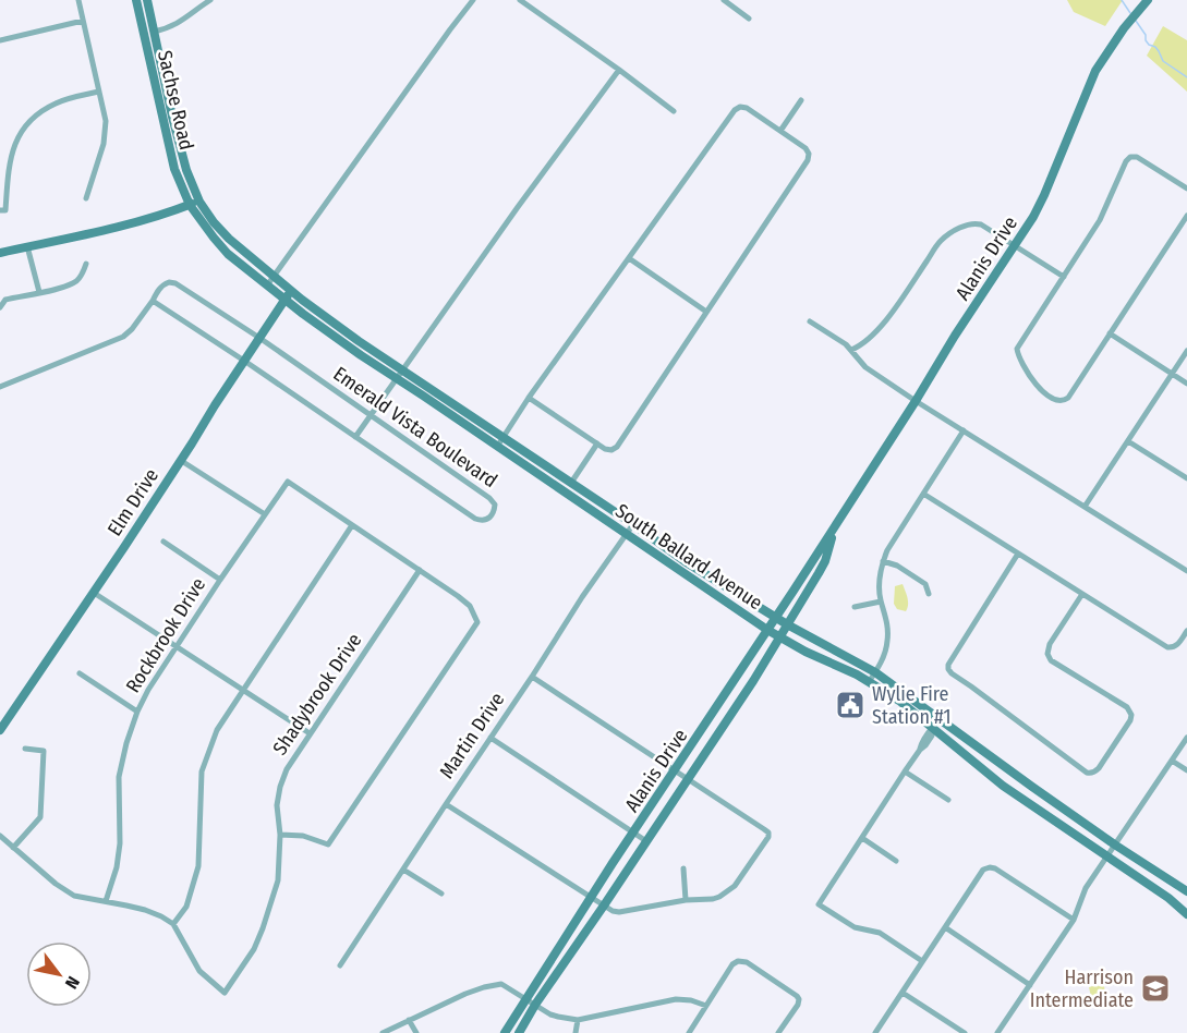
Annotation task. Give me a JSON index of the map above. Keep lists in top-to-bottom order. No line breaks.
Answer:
{"streets":{"main road":["Sachse Road","Alanis Drive","Elm Drive","South Ballard Avenue"],"street":["Emerald Vista Boulevard","Rockbrook Drive","Shadybrook Drive","Martin Drive"]},"crossings":[["Sachse Road","South Ballard Avenue"],["Alanis Drive","South Ballard Avenue"],["Emerald Vista Boulevard","Elm Drive"],["Elm Drive","South Ballard Avenue"],["South Ballard Avenue","Martin Drive"]],"places":{"public building":["Wylie Fire Station #1"],"school or university":["Harrison Intermediate"]},"north":"bottom right"}
